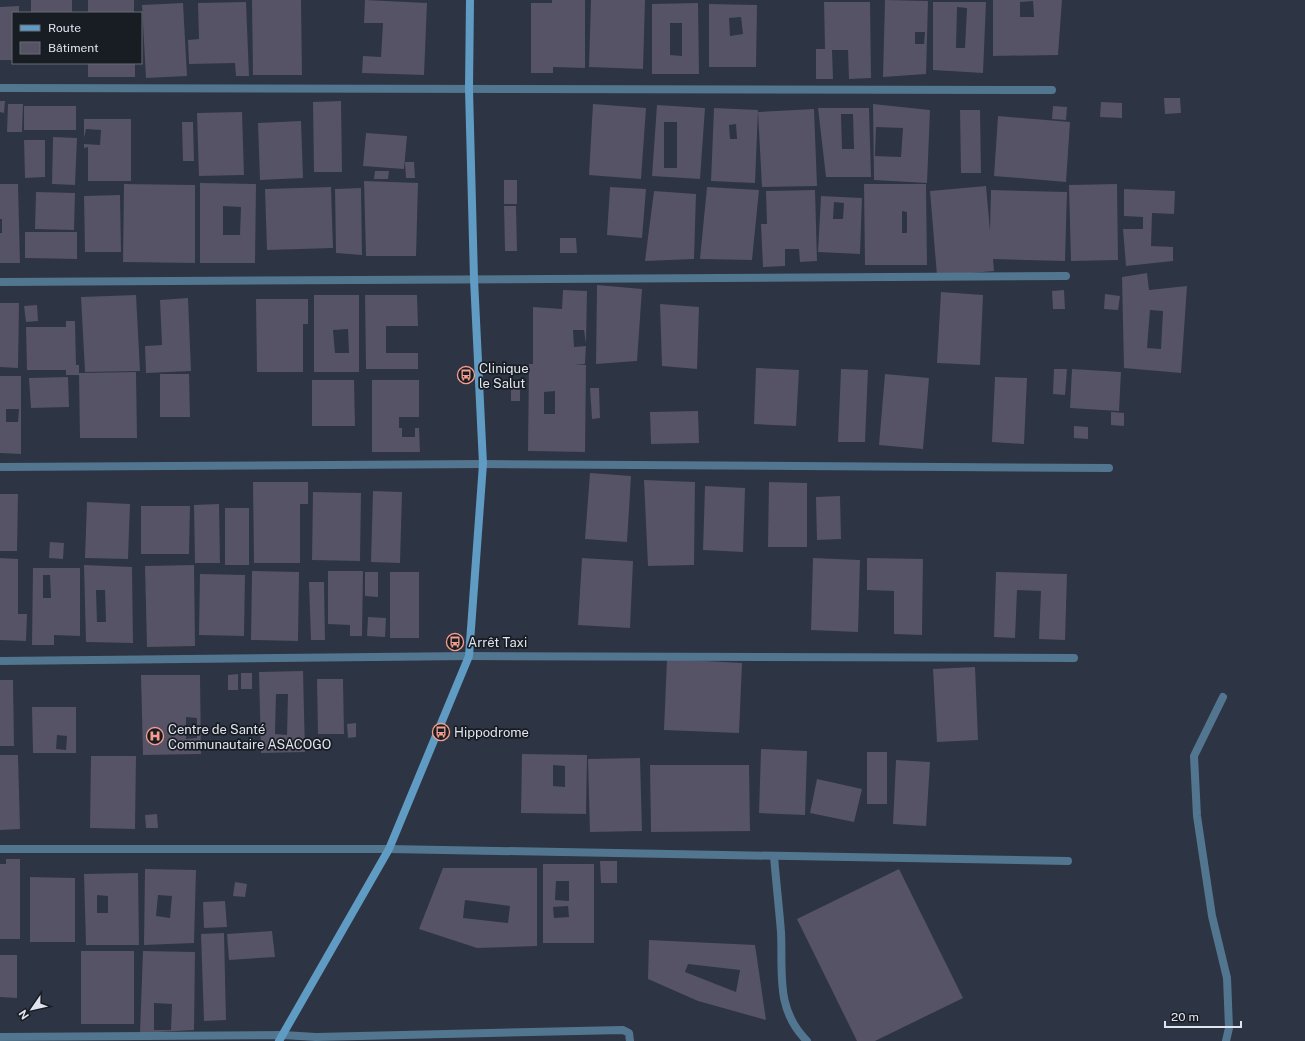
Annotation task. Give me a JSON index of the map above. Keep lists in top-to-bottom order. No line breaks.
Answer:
{"places":{"bus stop":["Clinique le Salut","Arrêt Taxi","Hippodrome"],"hospital":["Centre de Santé Communautaire ASACOGO"]},"legend":["Route","Bâtiment"],"scale_bar":"20 m","north":"bottom left"}
